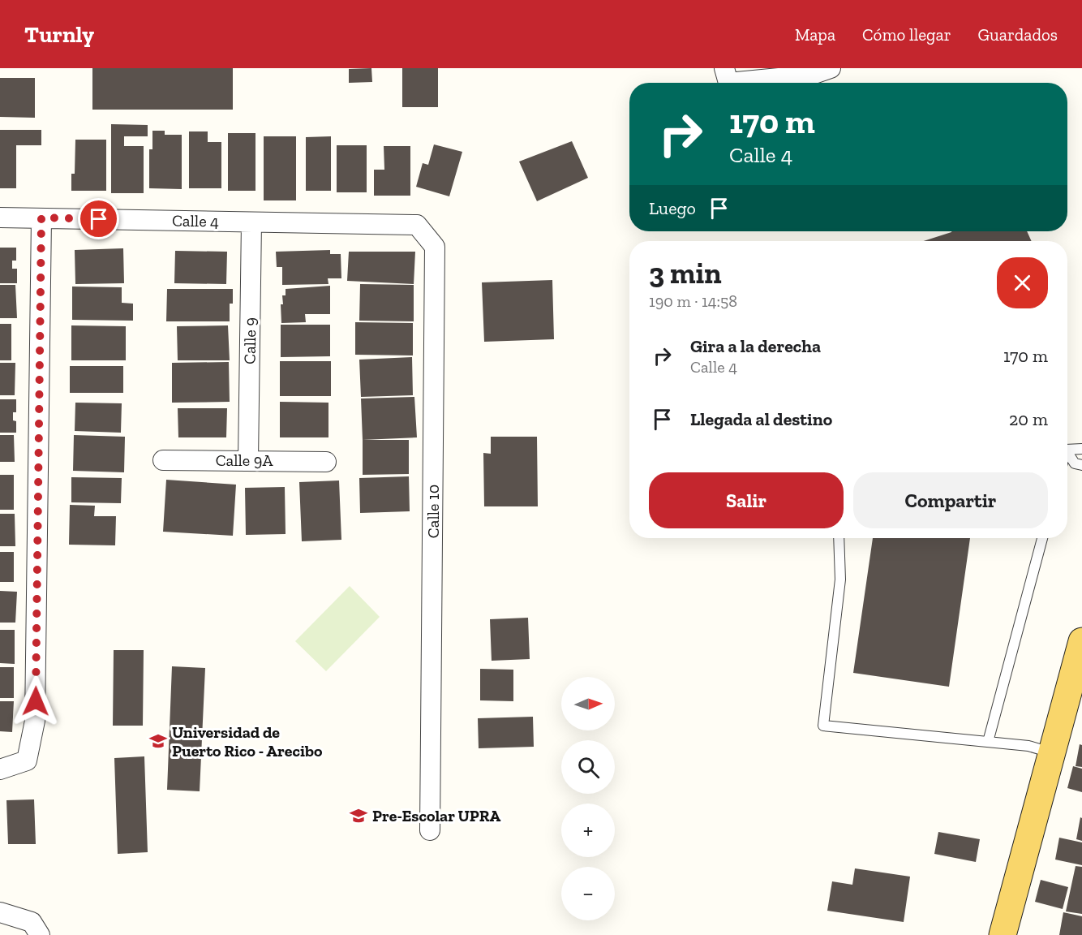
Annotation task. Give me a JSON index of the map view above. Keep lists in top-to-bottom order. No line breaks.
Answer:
{"streets":{"street":["Calle 4","Calle 9","Calle 9A","Calle 10"]},"crossings":[["Calle 4","Calle 9"],["Calle 4","Calle 10"],["Calle 9","Calle 9A"]],"places":{"school or university":["Universidad de Puerto Rico - Arecibo","Pre-Escolar UPRA"]},"north":"right","page":{"header":"Turnly","nav":["Mapa","Cómo llegar","Guardados"],"turn":["170 m","Calle 4"],"then":"Luego","heading":["3 min","190 m · 14:58"],"list":[{"name":"Gira a la derecha","note":"Calle 4","value":"170 m"},{"name":"Llegada al destino","value":"20 m"}],"buttons":["Salir","Compartir"],"map_buttons":["+","−"]}}
